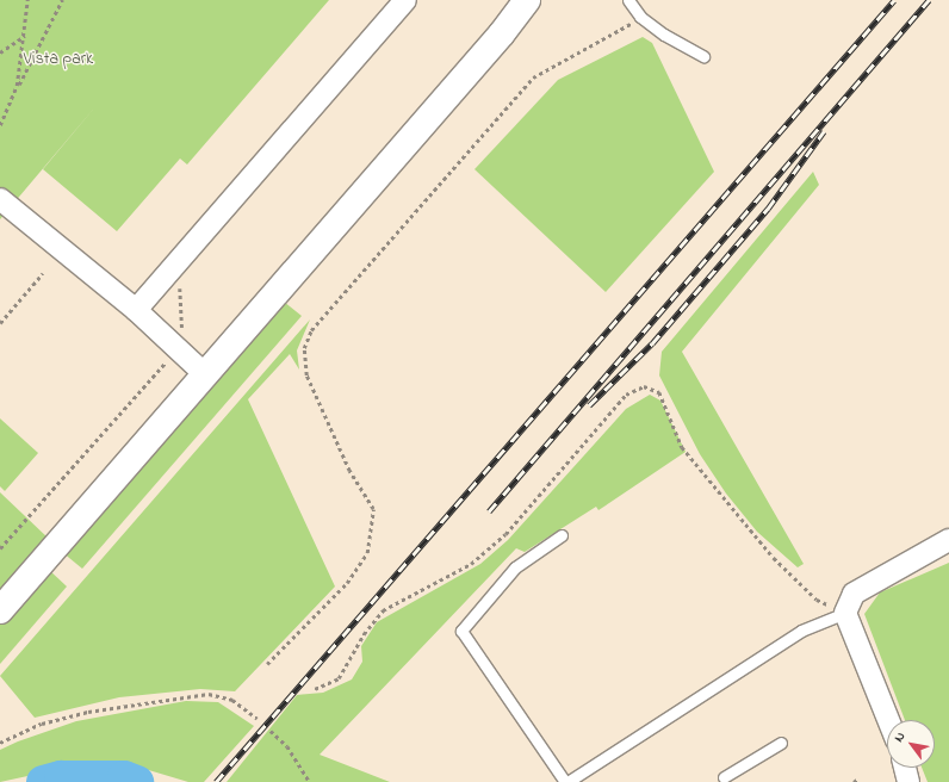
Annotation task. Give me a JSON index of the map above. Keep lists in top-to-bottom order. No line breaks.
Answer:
{"parks":["Vista park"],"north":"top left"}
